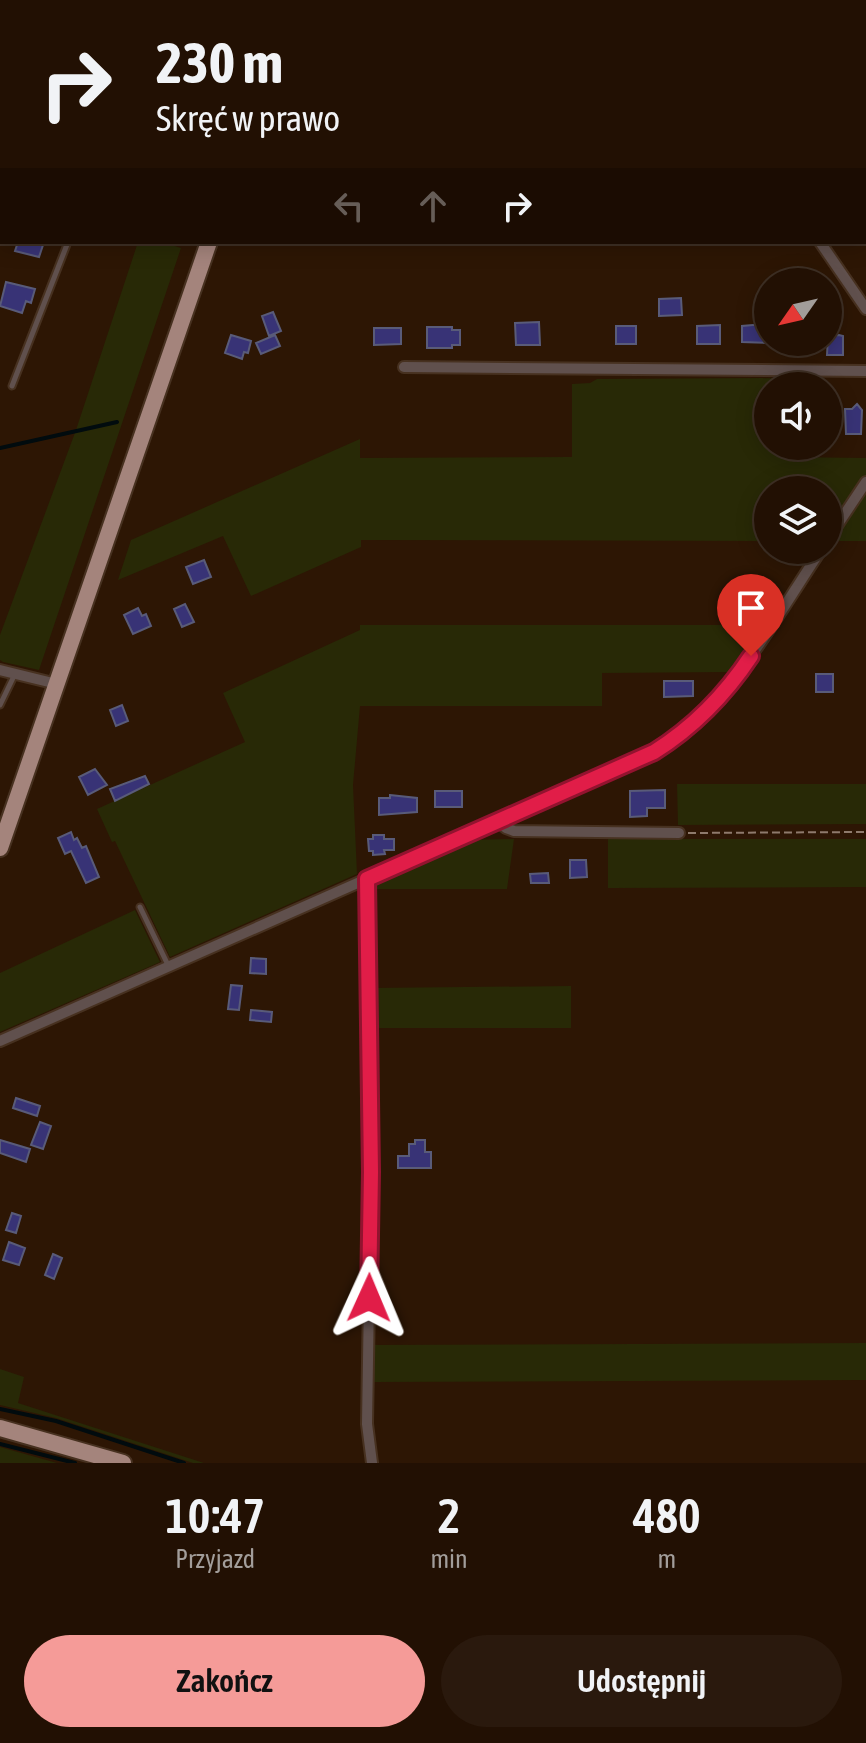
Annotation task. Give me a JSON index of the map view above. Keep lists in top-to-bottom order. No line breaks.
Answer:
{"north":"bottom left","page":{"turn":["230 m","Skręć w prawo"],"eta":["10:47","Przyjazd","2","min","480","m"],"buttons":["Zakończ","Udostępnij"]}}
